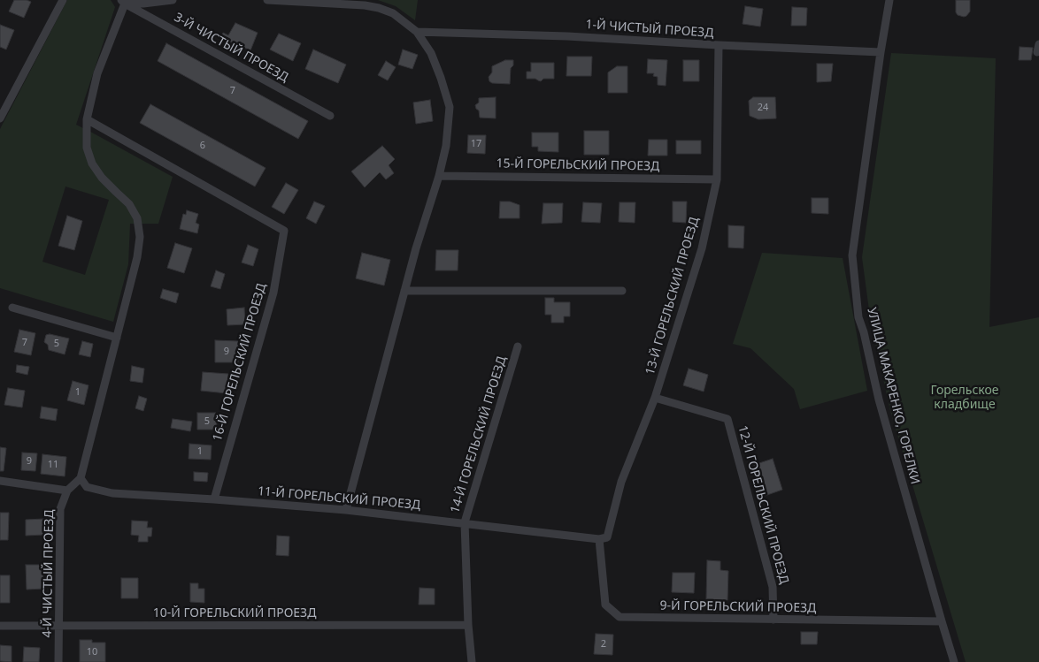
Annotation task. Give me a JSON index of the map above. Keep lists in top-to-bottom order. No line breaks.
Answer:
{"streets":{"street":["1-Й ЧИСТЫЙ ПРОЕЗД","3-Й ЧИСТЫЙ ПРОЕЗД","15-Й ГОРЕЛЬСКИЙ ПРОЕЗД","13-Й ГОРЕЛЬСКИЙ ПРОЕЗД","16-Й ГОРЕЛЬСКИЙ ПРОЕЗД","УЛИЦА МАКАРЕНКО, ГОРЕЛКИ","14-Й ГОРЕЛЬСКИЙ ПРОЕЗД","11-Й ГОРЕЛЬСКИЙ ПРОЕЗД","12-Й ГОРЕЛЬСКИЙ ПРОЕЗД","4-Й ЧИСТЫЙ ПРОЕЗД","9-Й ГОРЕЛЬСКИЙ ПРОЕЗД","10-Й ГОРЕЛЬСКИЙ ПРОЕЗД"]},"crossings":[["1-Й ЧИСТЫЙ ПРОЕЗД","13-Й ГОРЕЛЬСКИЙ ПРОЕЗД"],["1-Й ЧИСТЫЙ ПРОЕЗД","УЛИЦА МАКАРЕНКО, ГОРЕЛКИ"],["15-Й ГОРЕЛЬСКИЙ ПРОЕЗД","13-Й ГОРЕЛЬСКИЙ ПРОЕЗД"],["13-Й ГОРЕЛЬСКИЙ ПРОЕЗД","11-Й ГОРЕЛЬСКИЙ ПРОЕЗД"],["13-Й ГОРЕЛЬСКИЙ ПРОЕЗД","12-Й ГОРЕЛЬСКИЙ ПРОЕЗД"],["13-Й ГОРЕЛЬСКИЙ ПРОЕЗД","9-Й ГОРЕЛЬСКИЙ ПРОЕЗД"],["16-Й ГОРЕЛЬСКИЙ ПРОЕЗД","11-Й ГОРЕЛЬСКИЙ ПРОЕЗД"],["УЛИЦА МАКАРЕНКО, ГОРЕЛКИ","9-Й ГОРЕЛЬСКИЙ ПРОЕЗД"],["14-Й ГОРЕЛЬСКИЙ ПРОЕЗД","11-Й ГОРЕЛЬСКИЙ ПРОЕЗД"],["14-Й ГОРЕЛЬСКИЙ ПРОЕЗД","10-Й ГОРЕЛЬСКИЙ ПРОЕЗД"],["11-Й ГОРЕЛЬСКИЙ ПРОЕЗД","4-Й ЧИСТЫЙ ПРОЕЗД"],["11-Й ГОРЕЛЬСКИЙ ПРОЕЗД","9-Й ГОРЕЛЬСКИЙ ПРОЕЗД"],["12-Й ГОРЕЛЬСКИЙ ПРОЕЗД","9-Й ГОРЕЛЬСКИЙ ПРОЕЗД"],["4-Й ЧИСТЫЙ ПРОЕЗД","10-Й ГОРЕЛЬСКИЙ ПРОЕЗД"]],"parks":["Горельское кладбище"],"house_numbers":["7","24","17","6","7","5","9","1","5","1","9","11","2","10"]}
